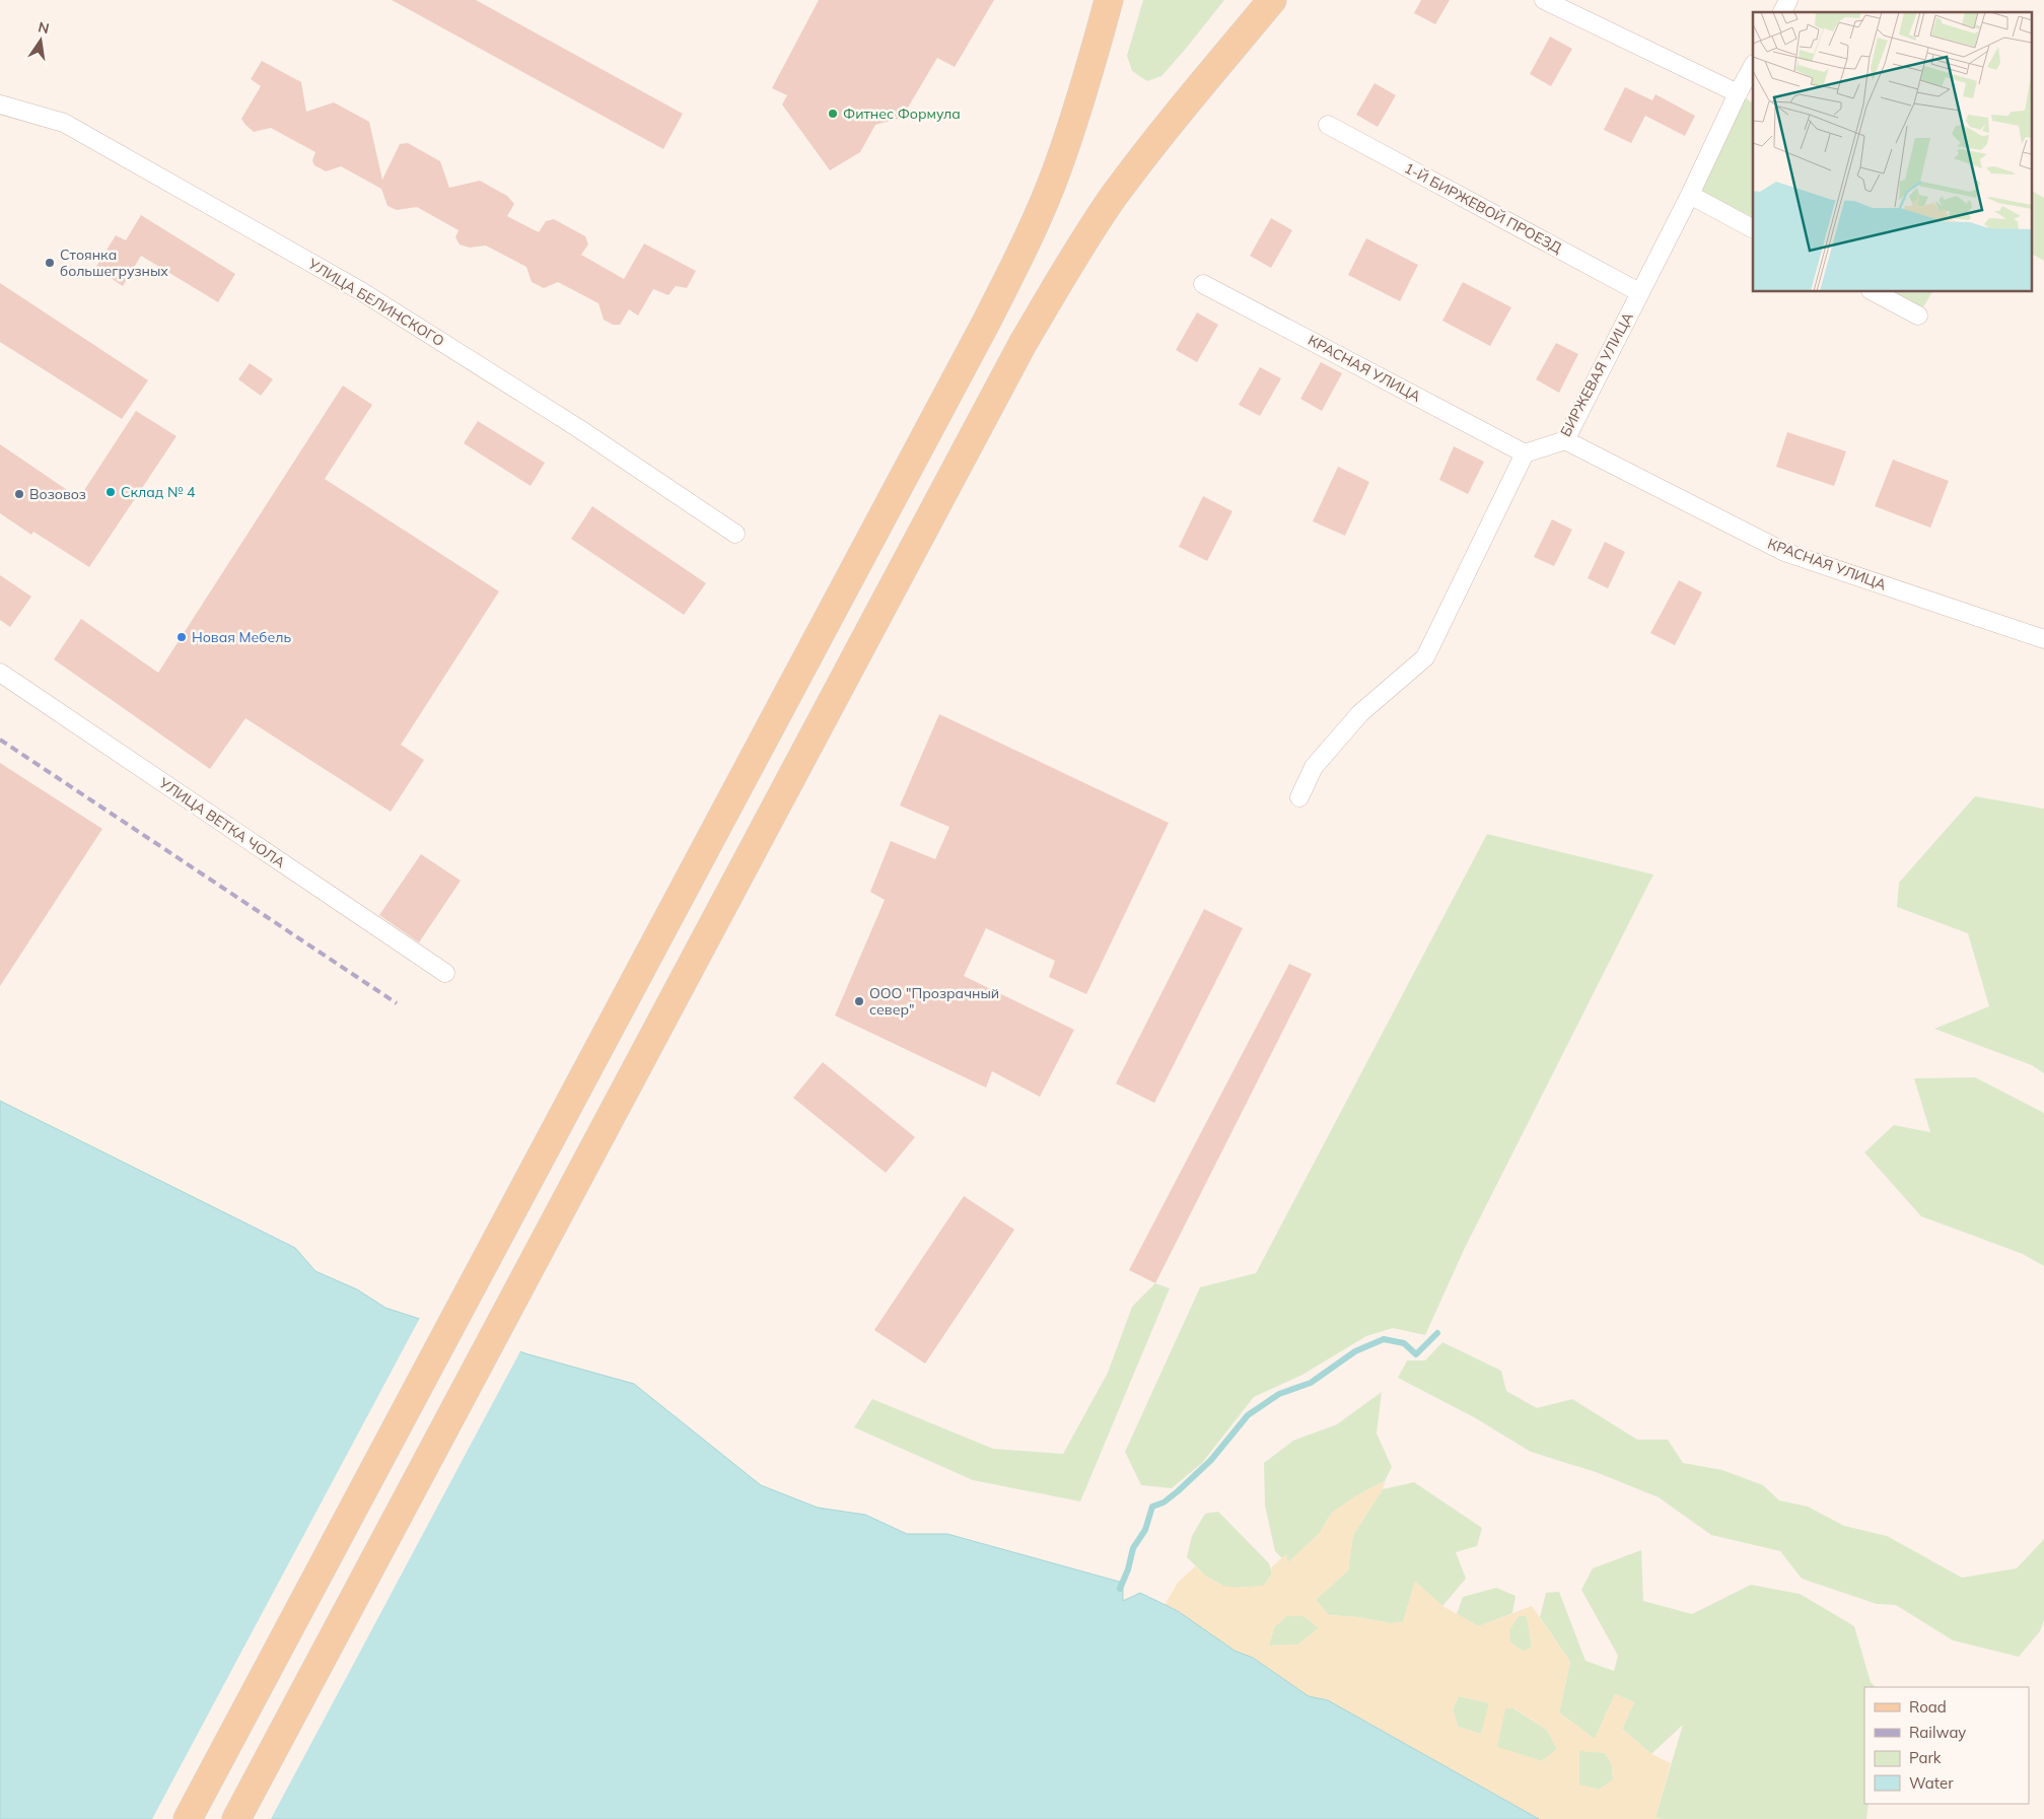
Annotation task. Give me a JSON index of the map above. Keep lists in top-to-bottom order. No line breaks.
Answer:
{"streets":{"street":["1-Й БИРЖЕВОЙ ПРОЕЗД","УЛИЦА БЕЛИНСКОГО","КРАСНАЯ УЛИЦА","БИРЖЕВАЯ УЛИЦА","УЛИЦА ВЕТКА ЧОЛА"]},"crossings":[["1-Й БИРЖЕВОЙ ПРОЕЗД","БИРЖЕВАЯ УЛИЦА"],["КРАСНАЯ УЛИЦА","БИРЖЕВАЯ УЛИЦА"]],"places":["Фитнес Формула","Стоянка большегрузных","Склад № 4","Возовоз","Новая Мебель","ООО \"Прозрачный север\""],"legend":["Road","Railway","Park","Water"],"north":"top"}
